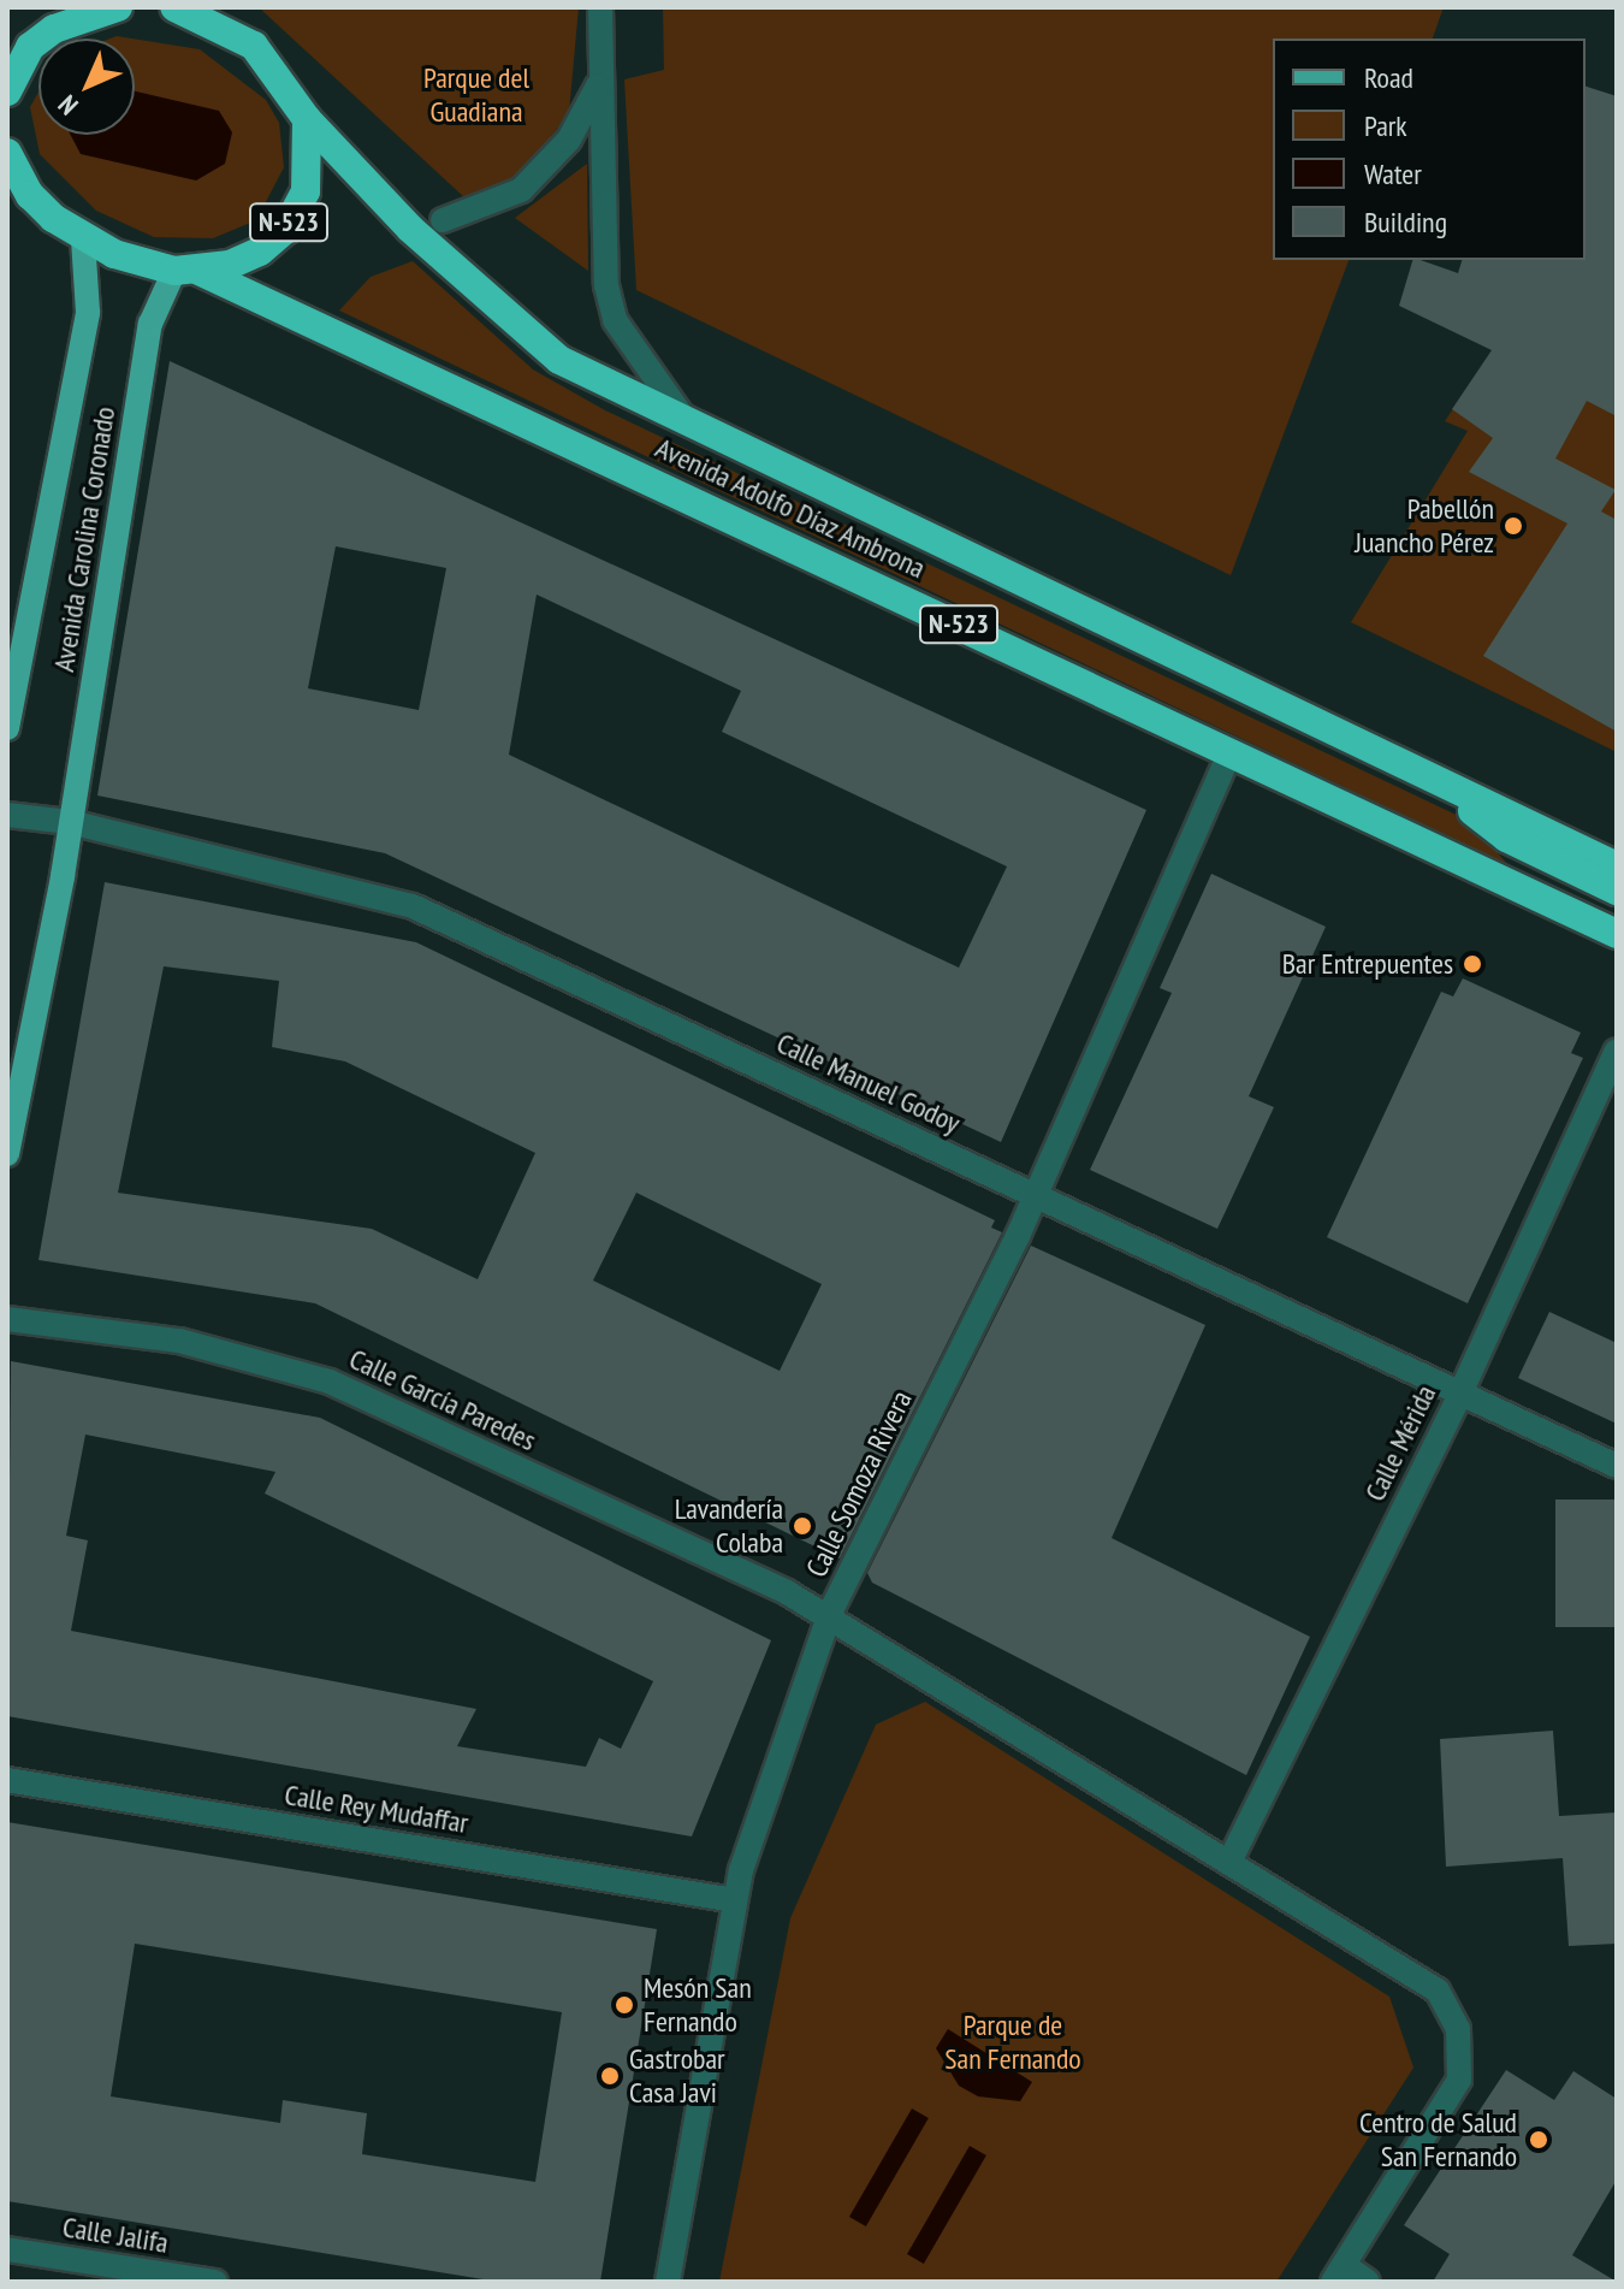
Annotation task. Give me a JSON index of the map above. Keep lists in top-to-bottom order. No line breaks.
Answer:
{"streets":{"highway":["N-523","Avenida Adolfo Díaz Ambrona"],"main road":["Avenida Carolina Coronado"],"street":["Calle Manuel Godoy","Calle García Paredes","Calle Mérida","Calle Somoza Rivera","Calle Rey Mudaffar","Calle Jalifa"]},"crossings":[["N-523","Avenida Adolfo Díaz Ambrona"],["N-523","Avenida Carolina Coronado"],["Avenida Adolfo Díaz Ambrona","Avenida Carolina Coronado"],["Avenida Adolfo Díaz Ambrona","Calle Somoza Rivera"],["Avenida Carolina Coronado","Calle Manuel Godoy"],["Calle Manuel Godoy","Calle Mérida"],["Calle Manuel Godoy","Calle Somoza Rivera"],["Calle García Paredes","Calle Somoza Rivera"],["Calle Somoza Rivera","Calle Rey Mudaffar"]],"parks":["Parque del Guadiana","Parque de San Fernando"],"places":["Pabellón Juancho Pérez","Bar Entrepuentes","Lavandería Colaba","Mesón San Fernando","Gastrobar Casa Javi","Centro de Salud San Fernando"],"legend":["Road","Park","Water","Building"],"north":"bottom left"}
